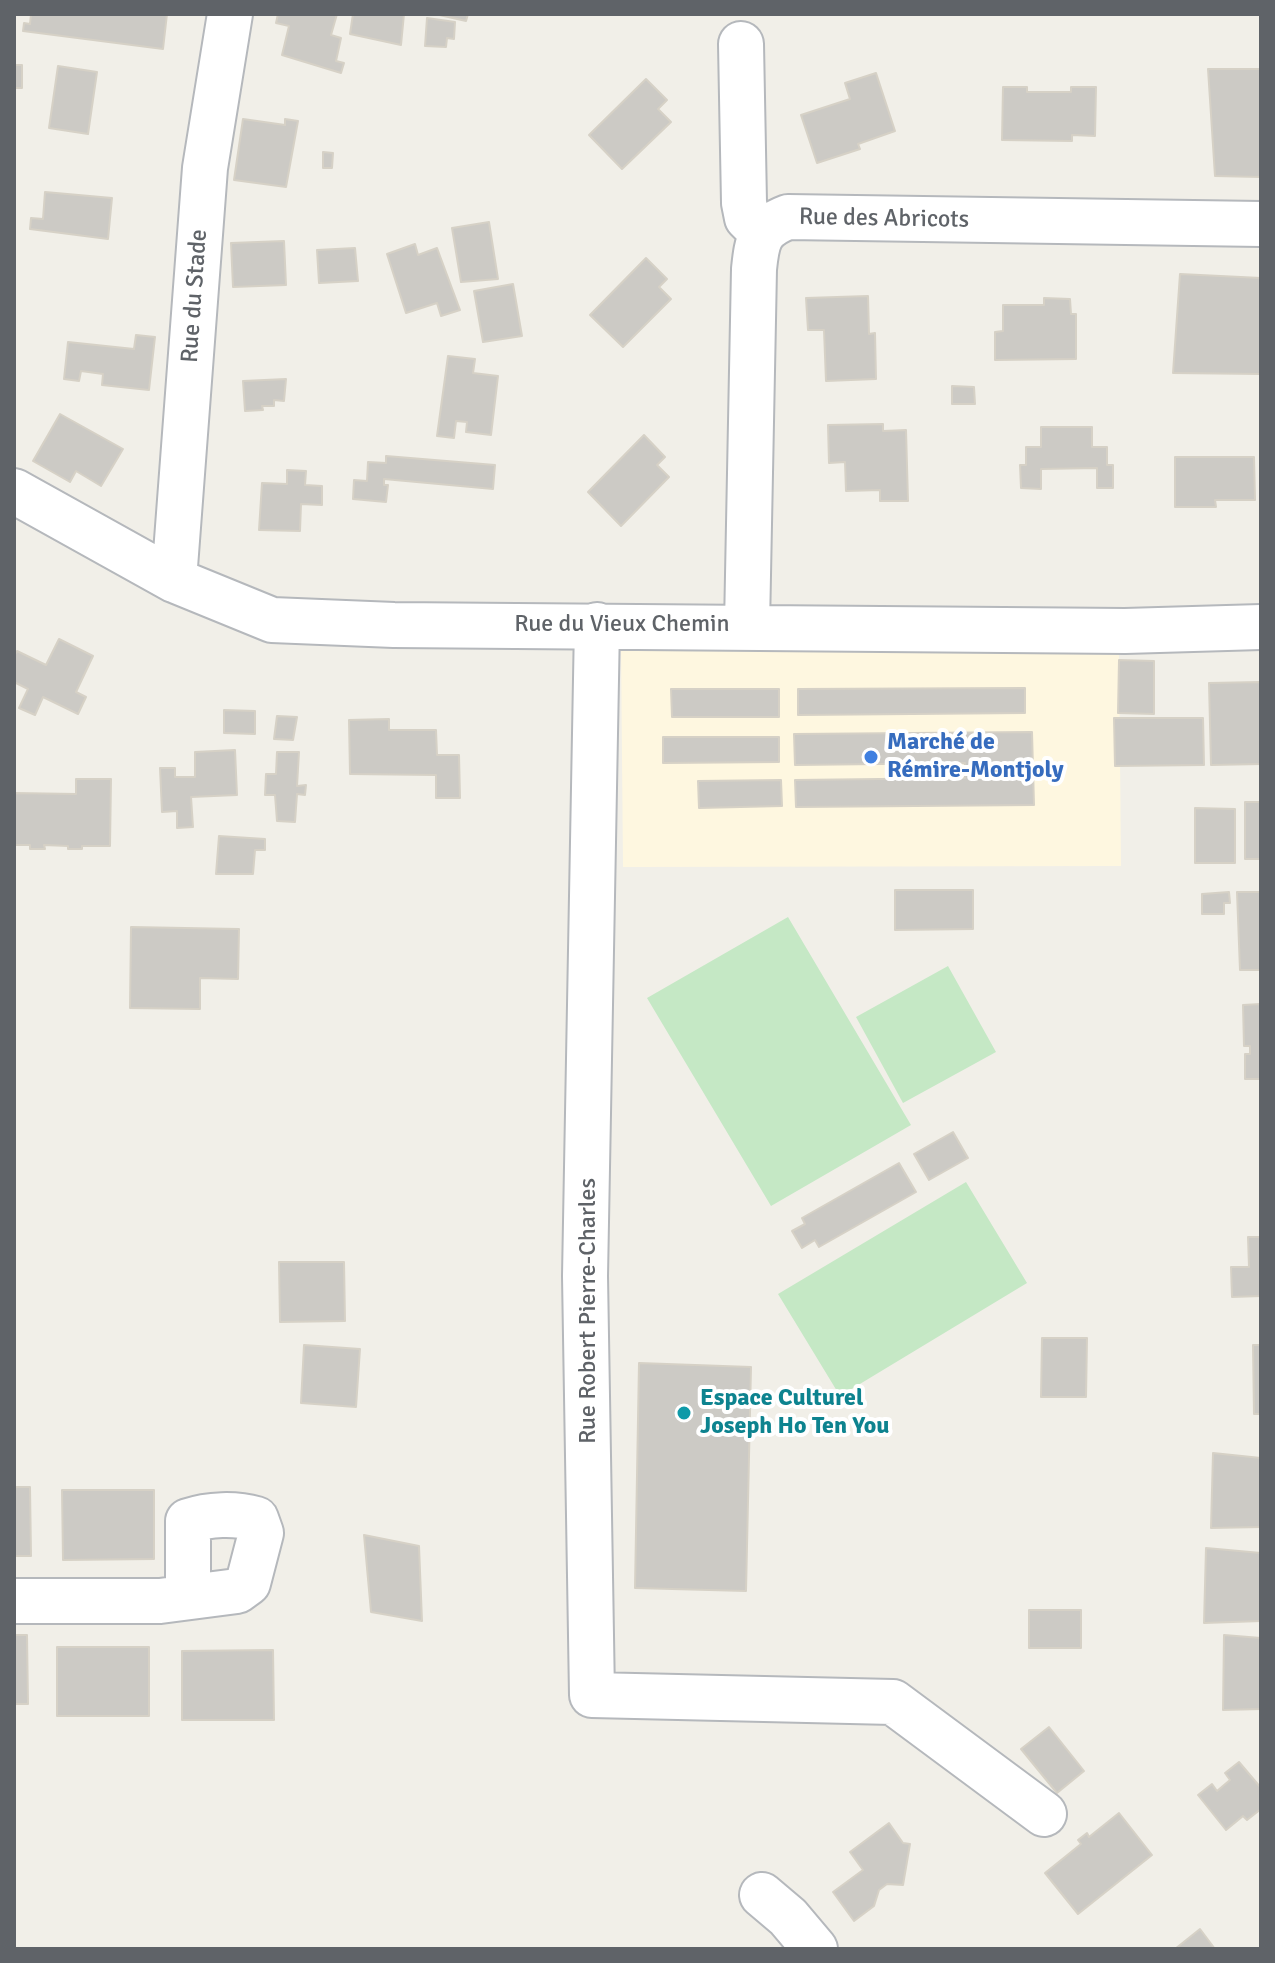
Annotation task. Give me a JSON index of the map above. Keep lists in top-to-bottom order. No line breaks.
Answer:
{"streets":{"street":["Rue des Abricots","Rue du Stade","Rue du Vieux Chemin","Rue Robert Pierre-Charles"]},"crossings":[["Rue du Stade","Rue du Vieux Chemin"],["Rue du Vieux Chemin","Rue Robert Pierre-Charles"]],"places":["Marché de Rémire-Montjoly","Espace Culturel Joseph Ho Ten You"]}
